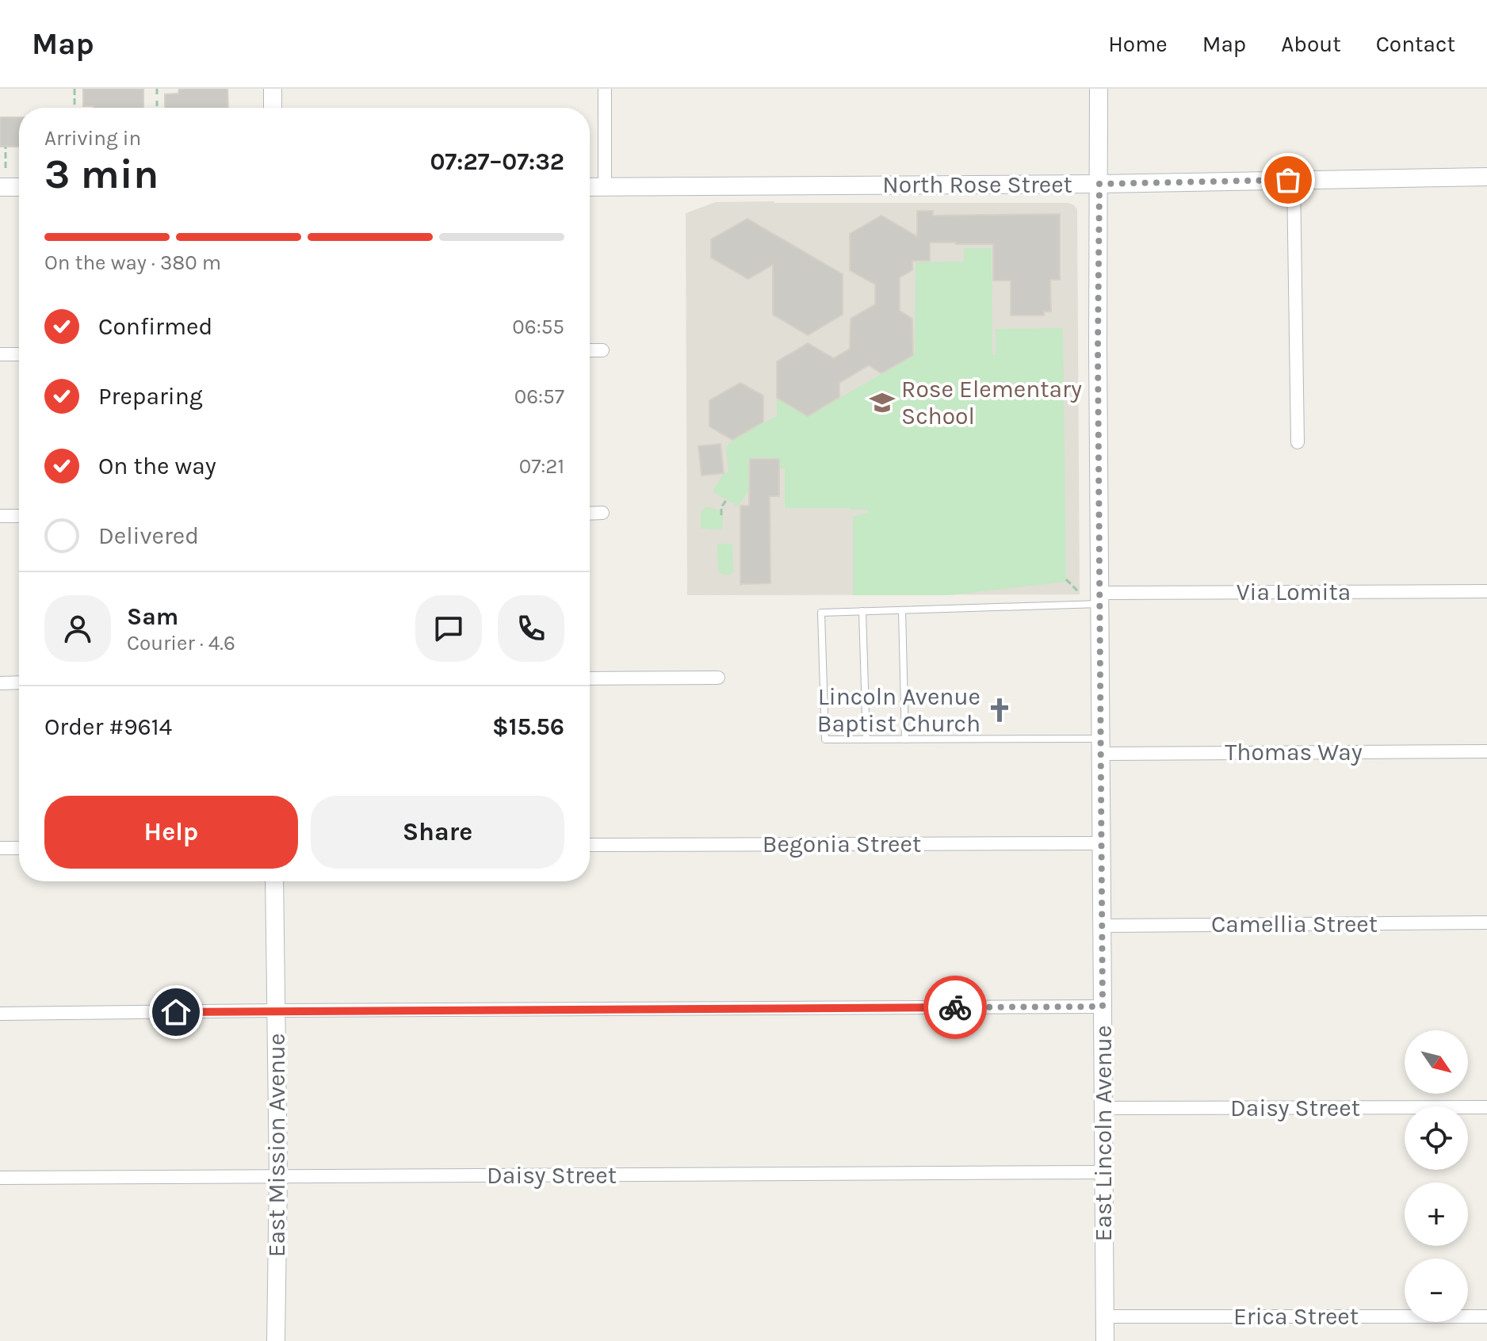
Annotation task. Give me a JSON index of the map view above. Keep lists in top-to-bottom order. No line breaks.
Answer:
{"streets":{"main road":["North Rose Street","East Lincoln Avenue","East Mission Avenue"],"street":["Via Lomita","Thomas Way","Begonia Street","Camellia Street","Daisy Street","Erica Street"]},"crossings":[["North Rose Street","East Lincoln Avenue"],["Via Lomita","East Lincoln Avenue"],["Thomas Way","East Lincoln Avenue"],["Begonia Street","East Lincoln Avenue"],["Camellia Street","East Lincoln Avenue"],["Daisy Street","East Lincoln Avenue"],["Daisy Street","East Mission Avenue"],["East Lincoln Avenue","Erica Street"]],"places":{"school or university":["Rose Elementary School"],"church":["Lincoln Avenue Baptist Church"]},"north":"bottom right","page":{"header":"Map","nav":["Home","Map","About","Contact"],"heading":["3 min","Arriving in","07:27–07:32"],"panel":["Sam","Courier · 4.6","Order #9614","$15.56"],"bar":"On the way · 380 m","list":[["Confirmed","06:55"],["Preparing","06:57"],["On the way","07:21"],"Delivered"],"buttons":["Help","Share"],"map_buttons":["+","−"]}}
